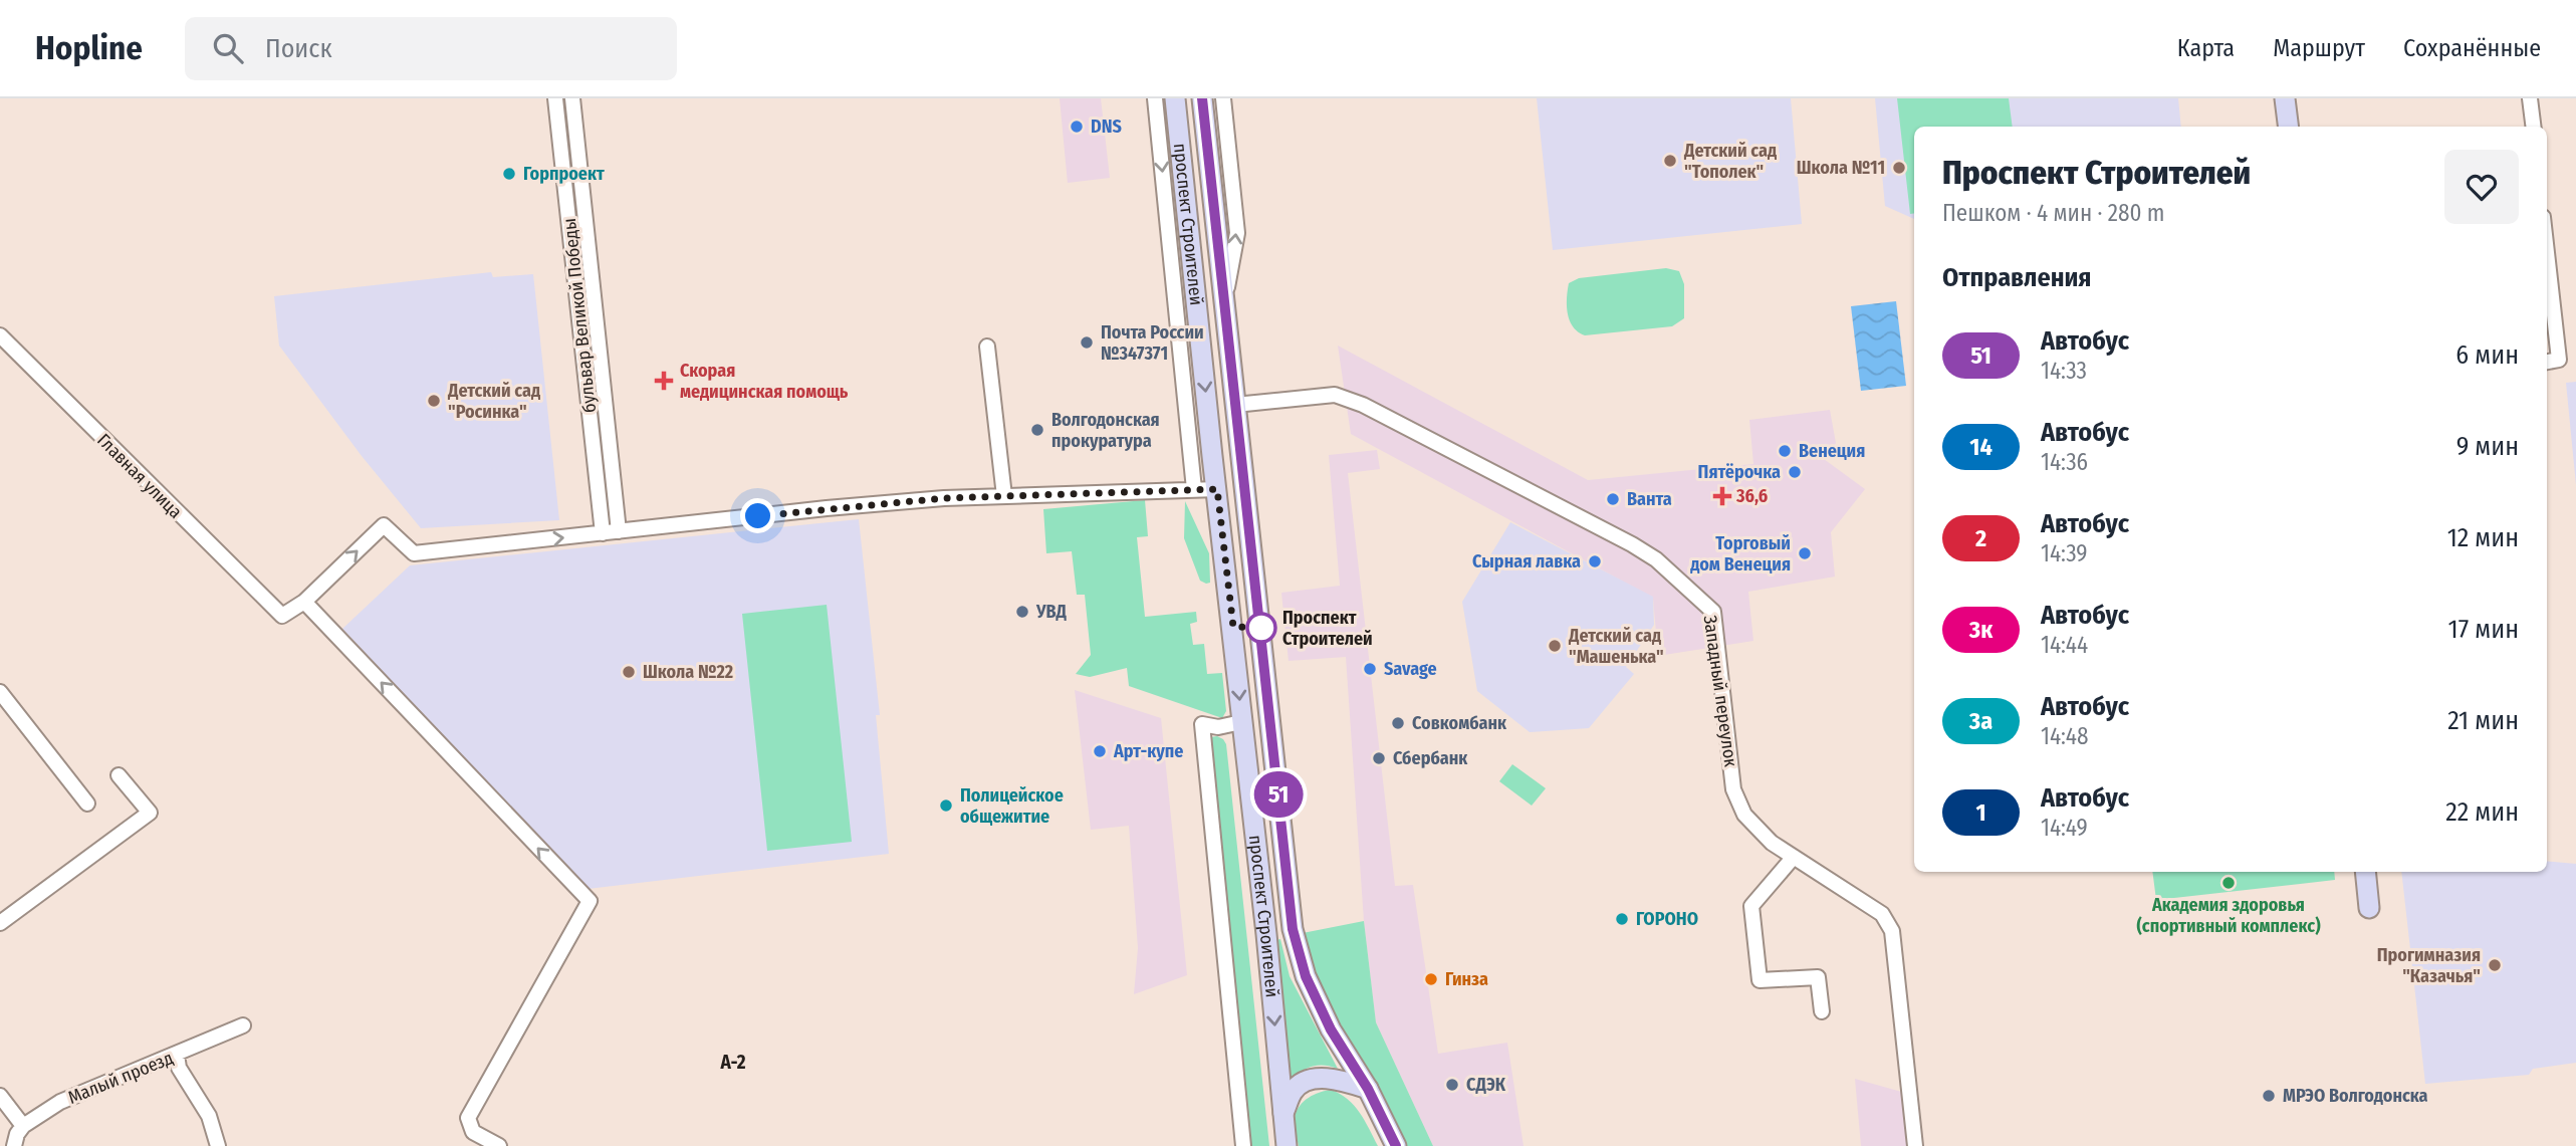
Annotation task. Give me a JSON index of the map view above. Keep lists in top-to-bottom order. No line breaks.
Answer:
{"streets":{"main road":["проспект Строителей"],"street":["бульвар Великой Победы","Главная улица","Западный переулок","Малый проезд"]},"crossings":[["проспект Строителей","Западный переулок"]],"districts":["А-2"],"places":{"other":["DNS","Детский сад \"Тополек\"","Школа №11","Горпроект","Почта России №347371","Детский сад \"Росинка\"","Волгодонская прокуратура","Венеция","Пятёрочка","Ванта","Торговый дом Венеция","Сырная лавка","УВД","Проспект Строителей","Детский сад \"Машенька\"","Savage","Школа №22","Совкомбанк","Арт-купе","Сбербанк","Полицейское общежитие","Академия здоровья (спортивный комплекс)","ГОРОНО","Прогимназия \"Казачья\"","Гинза","СДЭК","МРЭО Волгодонска"],"health":["Скорая медицинская помощь","36,6"]},"lines":["bus line 51"],"page":{"header":"Hopline","search":"Поиск","nav":["Карта","Маршрут","Сохранённые"],"on_map":"51","heading":[["Проспект Строителей","Пешком · 4 мин · 280 m"],"Отправления"],"list":[{"mark":"51","name":"Автобус","note":"14:33","value":"6 мин"},{"mark":"14","name":"Автобус","note":"14:36","value":"9 мин"},{"mark":"2","name":"Автобус","note":"14:39","value":"12 мин"},{"mark":"3к","name":"Автобус","note":"14:44","value":"17 мин"},{"mark":"3а","name":"Автобус","note":"14:48","value":"21 мин"},{"mark":"1","name":"Автобус","note":"14:49","value":"22 мин"}]}}
